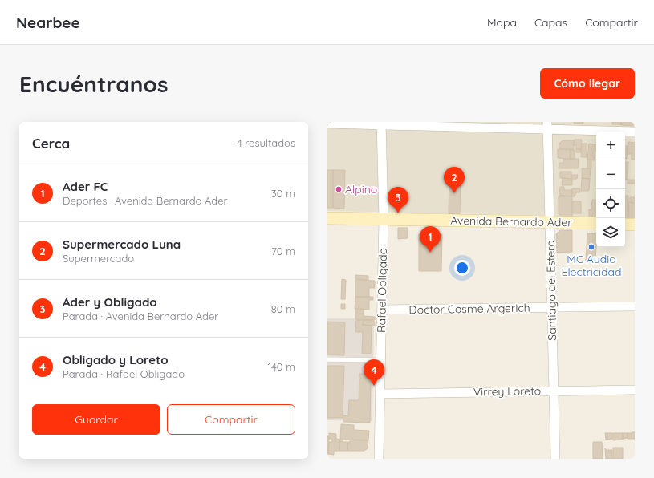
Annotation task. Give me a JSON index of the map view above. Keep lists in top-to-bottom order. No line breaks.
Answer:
{"streets":{"main road":["Avenida Bernardo Ader"],"street":["Rafael Obligado","Santiago del Estero","Doctor Cosme Argerich","Virrey Loreto"]},"crossings":[["Avenida Bernardo Ader","Rafael Obligado"],["Avenida Bernardo Ader","Santiago del Estero"],["Rafael Obligado","Doctor Cosme Argerich"],["Rafael Obligado","Virrey Loreto"],["Santiago del Estero","Doctor Cosme Argerich"],["Santiago del Estero","Virrey Loreto"]],"places":["Alpino","MC Audio Electricidad"],"page":{"header":"Nearbee","nav":["Mapa","Capas","Compartir"],"buttons":["Cómo llegar",["Guardar","Compartir"]],"title":"Encuéntranos","heading":["Cerca","4 resultados"],"map_buttons":["+","−"],"list":[{"mark":"1","name":"Ader FC","note":"Deportes · Avenida Bernardo Ader","value":"30 m"},{"mark":"2","name":"Supermercado Luna","note":"Supermercado","value":"70 m"},{"mark":"3","name":"Ader y Obligado","note":"Parada · Avenida Bernardo Ader","value":"80 m"},{"mark":"4","name":"Obligado y Loreto","note":"Parada · Rafael Obligado","value":"140 m"}],"pins":["2","3","1","4"]}}
